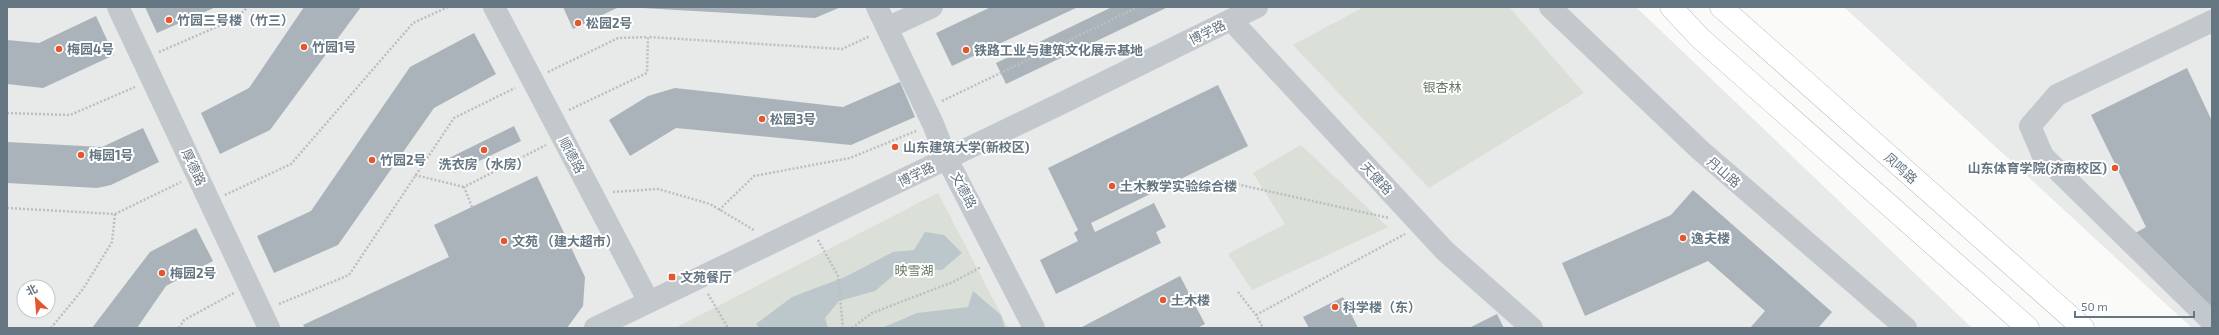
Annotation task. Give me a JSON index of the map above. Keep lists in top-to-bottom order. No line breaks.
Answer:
{"streets":{"main road":["凤鸣路"],"street":["博学路","顺德路","厚德路","丹山路","天健路","文德路"]},"crossings":[["博学路","顺德路"],["博学路","天健路"],["博学路","文德路"]],"parks":["银杏林","映雪湖"],"places":{"other":["竹园三号楼（竹三）","松园2号","竹园1号","梅园4号","铁路工业与建筑文化展示基地","松园3号","山东建筑大学(新校区)","洗衣房（水房）","梅园1号","竹园2号","山东体育学院(济南校区)","土木教学实验综合楼","逸夫楼","文苑 （建大超市）","梅园2号","土木楼","科学楼（东）"],"transit":["文苑餐厅"]},"scale_bar":"50 m","north":"top left"}
